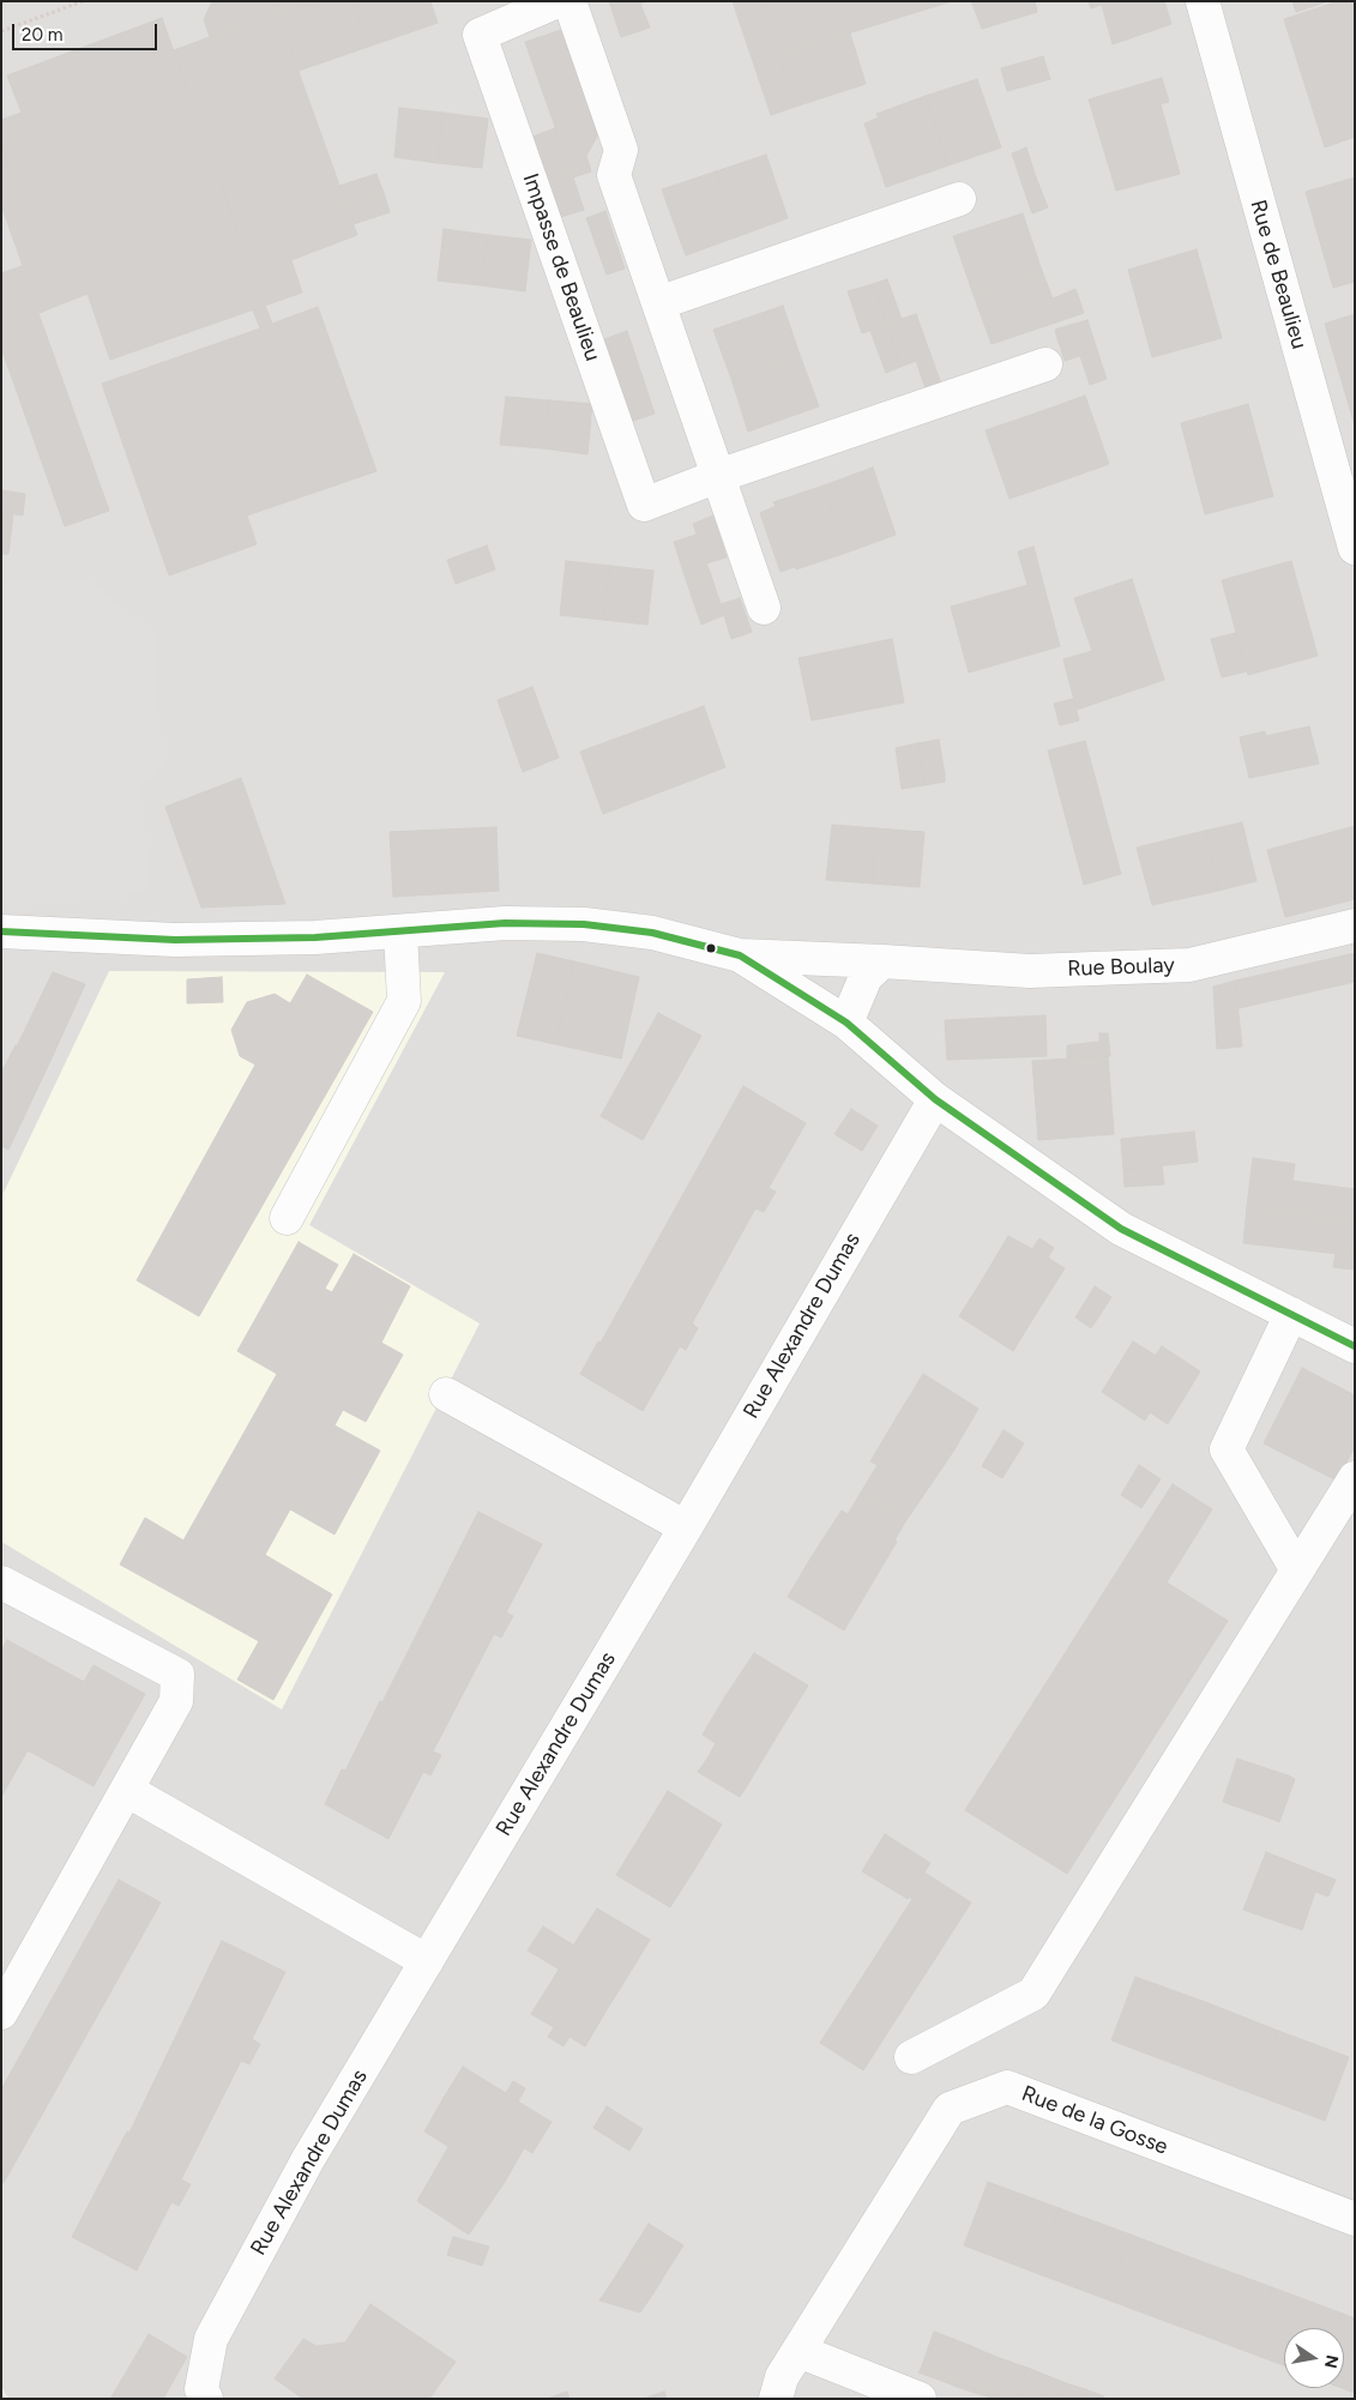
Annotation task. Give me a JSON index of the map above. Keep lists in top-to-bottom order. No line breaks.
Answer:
{"streets":{"street":["Impasse de Beaulieu","Rue de Beaulieu","Rue Boulay","Rue Alexandre Dumas","Rue de la Gosse"]},"scale_bar":"20 m","north":"right"}
